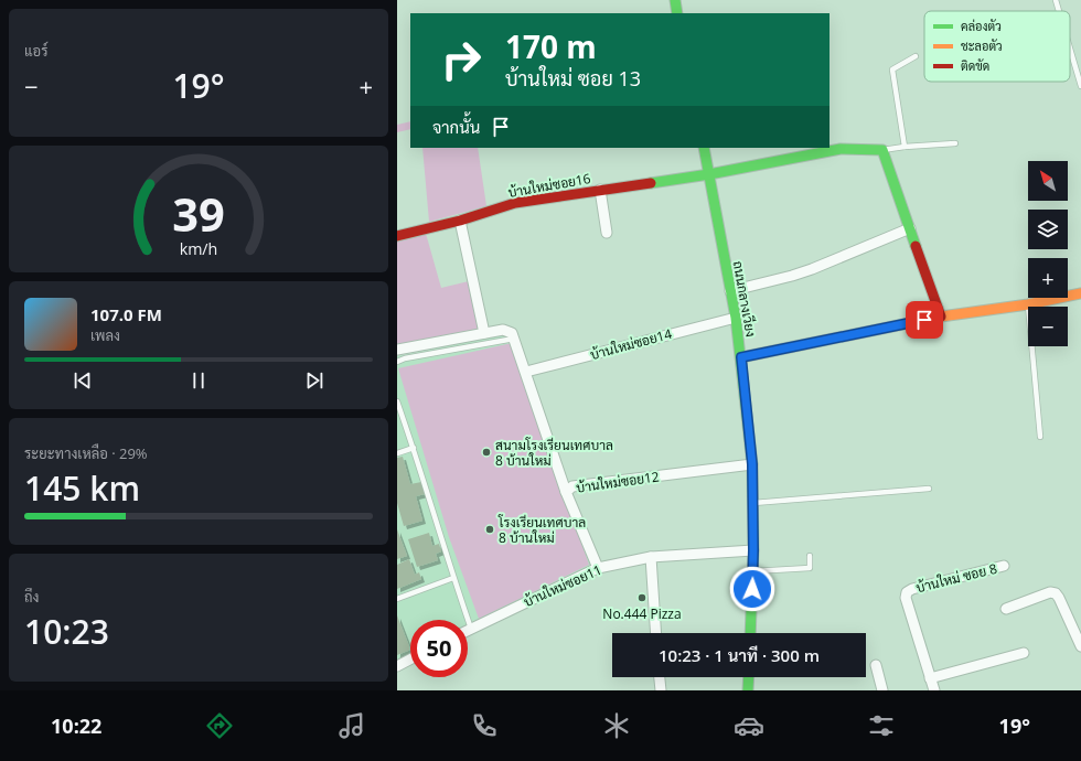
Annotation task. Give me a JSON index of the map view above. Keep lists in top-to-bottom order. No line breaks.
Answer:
{"streets":{"street":["บ้านใหม่ซอย16","ถนนกลางเวียง","บ้านใหม่ซอย14","บ้านใหม่ซอย12","บ้านใหม่ ซอย 8","บ้านใหม่ซอย11"]},"crossings":[["บ้านใหม่ซอย16","ถนนกลางเวียง"],["ถนนกลางเวียง","บ้านใหม่ซอย14"],["ถนนกลางเวียง","บ้านใหม่ซอย12"],["ถนนกลางเวียง","บ้านใหม่ซอย11"],["บ้านใหม่ซอย12","บ้านใหม่ซอย11"]],"places":["สนามโรงเรียนเทศบาล 8 บ้านใหม่","โรงเรียนเทศบาล 8 บ้านใหม่","No.444 Pizza"],"legend":["คล่องตัว","ชะลอตัว","ติดขัด"],"north":"top left","page":{"tile":["แอร์",["ระยะทางเหลือ · 29%","145 km"],["ถึง","10:23"]],"turn":["170 m","บ้านใหม่ ซอย 13"],"heat":["−","19°","+"],"then":"จากนั้น","map_buttons":["+","−"],"song":["107.0 FM","เพลง"],"limit":"50","trip":"10:23 · 1 นาที · 300 m","tabs":["10:22","19°"],"gauge":["39","km/h"]}}
